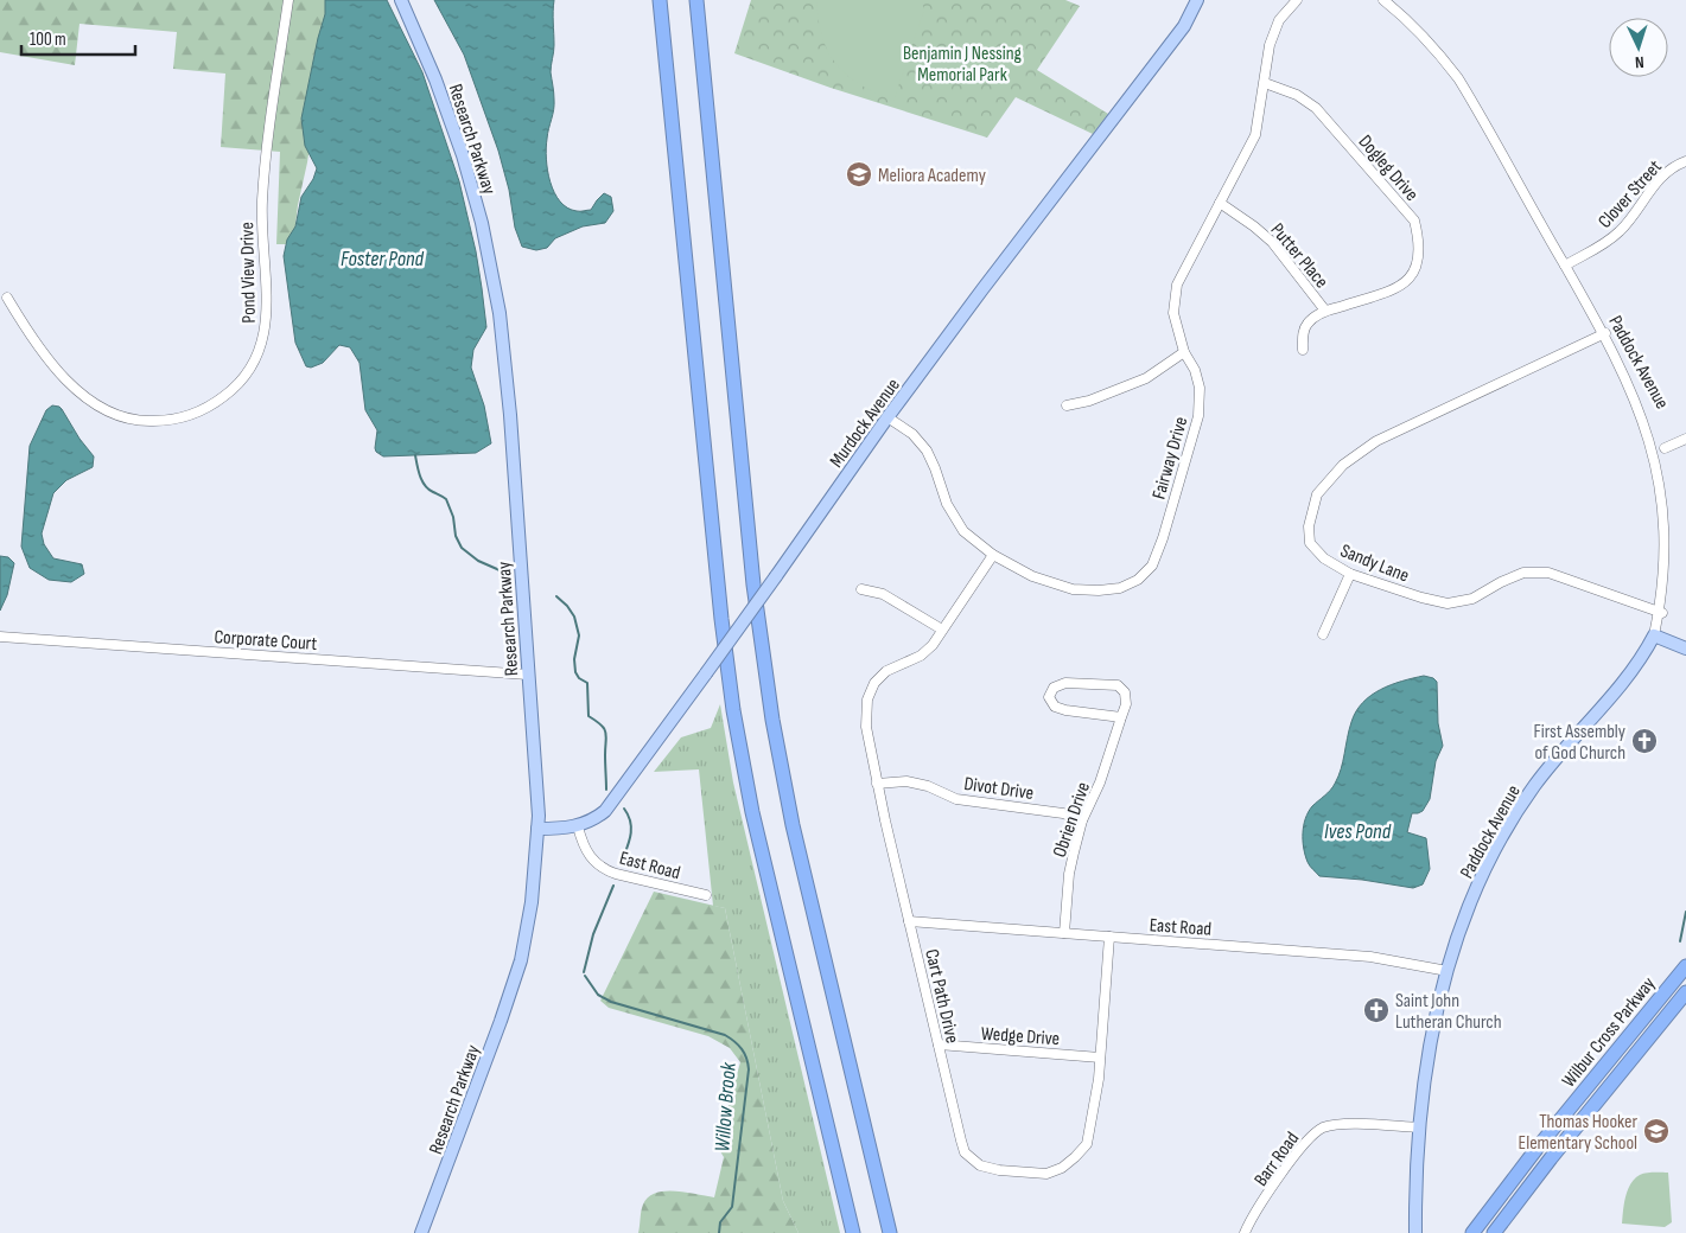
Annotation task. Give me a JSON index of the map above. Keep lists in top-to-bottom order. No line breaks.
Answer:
{"streets":{"highway":["Wilbur Cross Parkway"],"main road":["Research Parkway","Paddock Avenue","Murdock Avenue"],"street":["Dogleg Drive","Clover Street","Putter Place","Pond View Drive","Fairway Drive","Sandy Lane","Corporate Court","Divot Drive","Obrien Drive","East Road","Cart Path Drive","Wedge Drive","Barr Road"]},"crossings":[["Research Parkway","Murdock Avenue"],["Research Parkway","Corporate Court"],["Dogleg Drive","Putter Place"],["Dogleg Drive","Fairway Drive"],["Clover Street","Paddock Avenue"],["Putter Place","Fairway Drive"],["Paddock Avenue","Sandy Lane"],["Paddock Avenue","East Road"],["Paddock Avenue","Barr Road"],["Murdock Avenue","Fairway Drive"],["Murdock Avenue","East Road"],["Fairway Drive","Cart Path Drive"],["Divot Drive","Obrien Drive"],["Divot Drive","Cart Path Drive"],["Obrien Drive","East Road"],["East Road","Cart Path Drive"],["Cart Path Drive","Wedge Drive"]],"water":["Foster Pond","Ives Pond","Willow Brook"],"parks":["Benjamin J Nessing Memorial Park"],"places":{"school or university":["Meliora Academy","Thomas Hooker Elementary School"],"church":["First Assembly of God Church","Saint John Lutheran Church"]},"scale_bar":"100 m","north":"bottom"}
